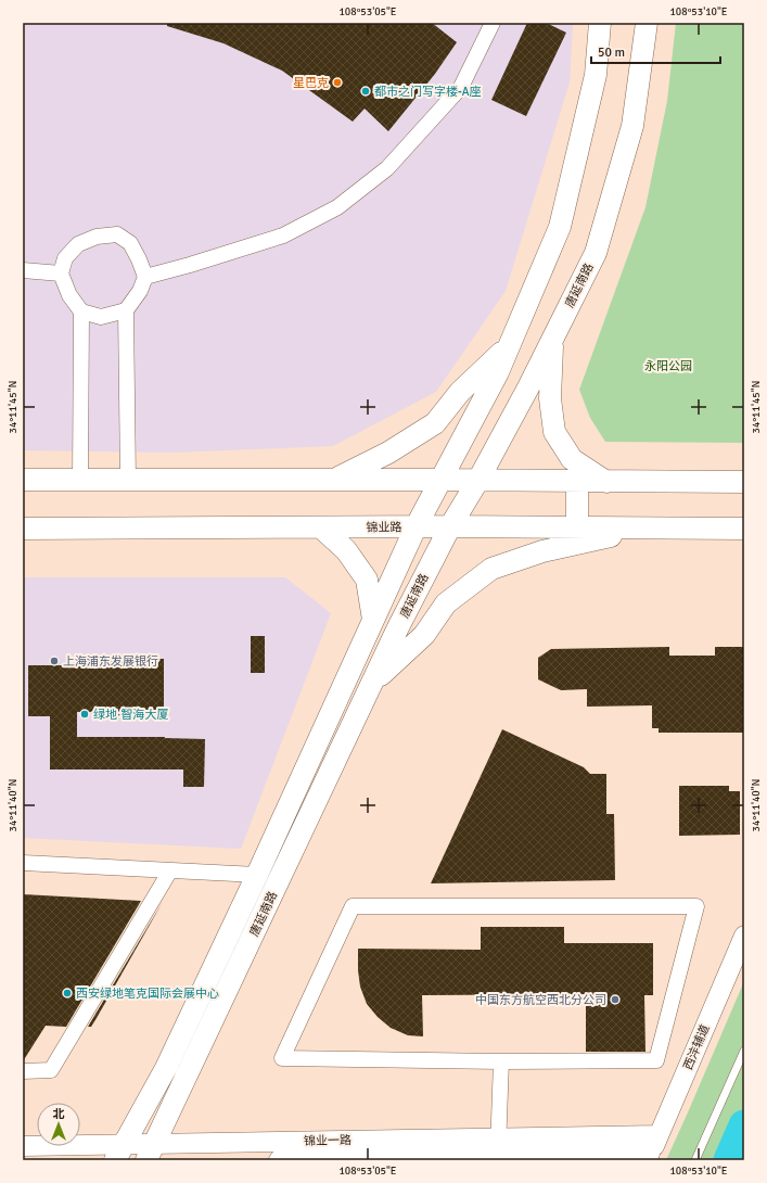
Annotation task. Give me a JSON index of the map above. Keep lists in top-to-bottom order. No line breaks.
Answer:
{"streets":{"main road":["唐延南路","锦业路"],"street":["西沣辅道","锦业一路"]},"crossings":[["唐延南路","锦业路"],["唐延南路","锦业一路"],["西沣辅道","锦业一路"]],"parks":["永阳公园"],"places":["星巴克","都市之门写字楼-A座","上海浦东发展银行","绿地·智海大厦","西安绿地笔克国际会展中心","中国东方航空西北分公司"],"scale_bar":"50 m","north":"top","coordinates":["108°53'05\"E","108°53'10\"E","34°11'45\"N","34°11'40\"N"]}
